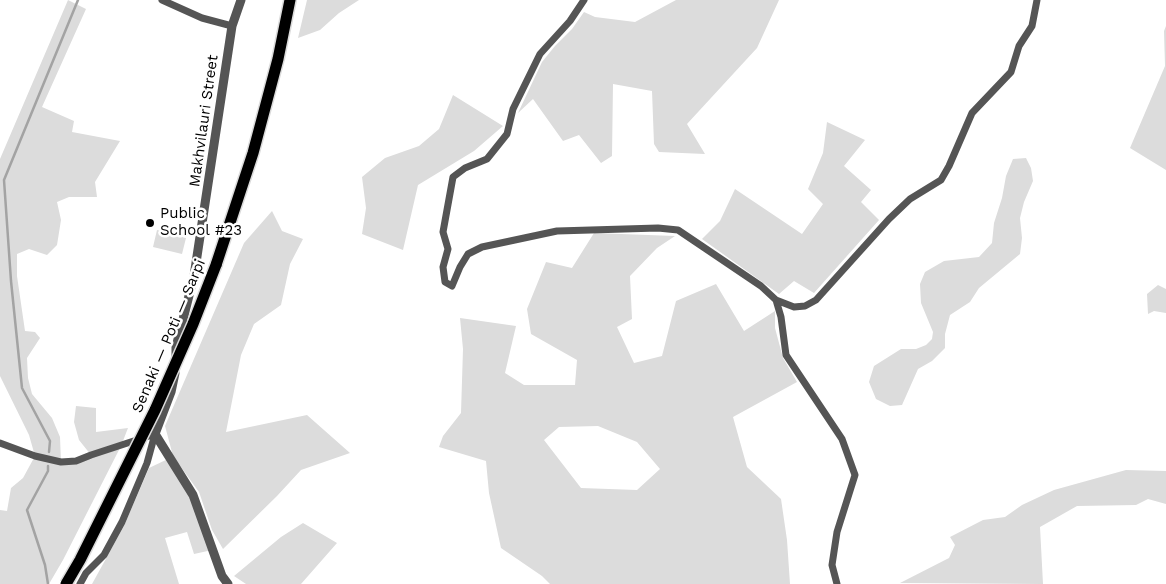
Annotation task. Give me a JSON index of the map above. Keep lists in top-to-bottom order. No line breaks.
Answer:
{"streets":{"highway":["Senaki — Poti — Sarpi"],"street":["Makhvilauri Street"]},"places":["Public School #23"]}
